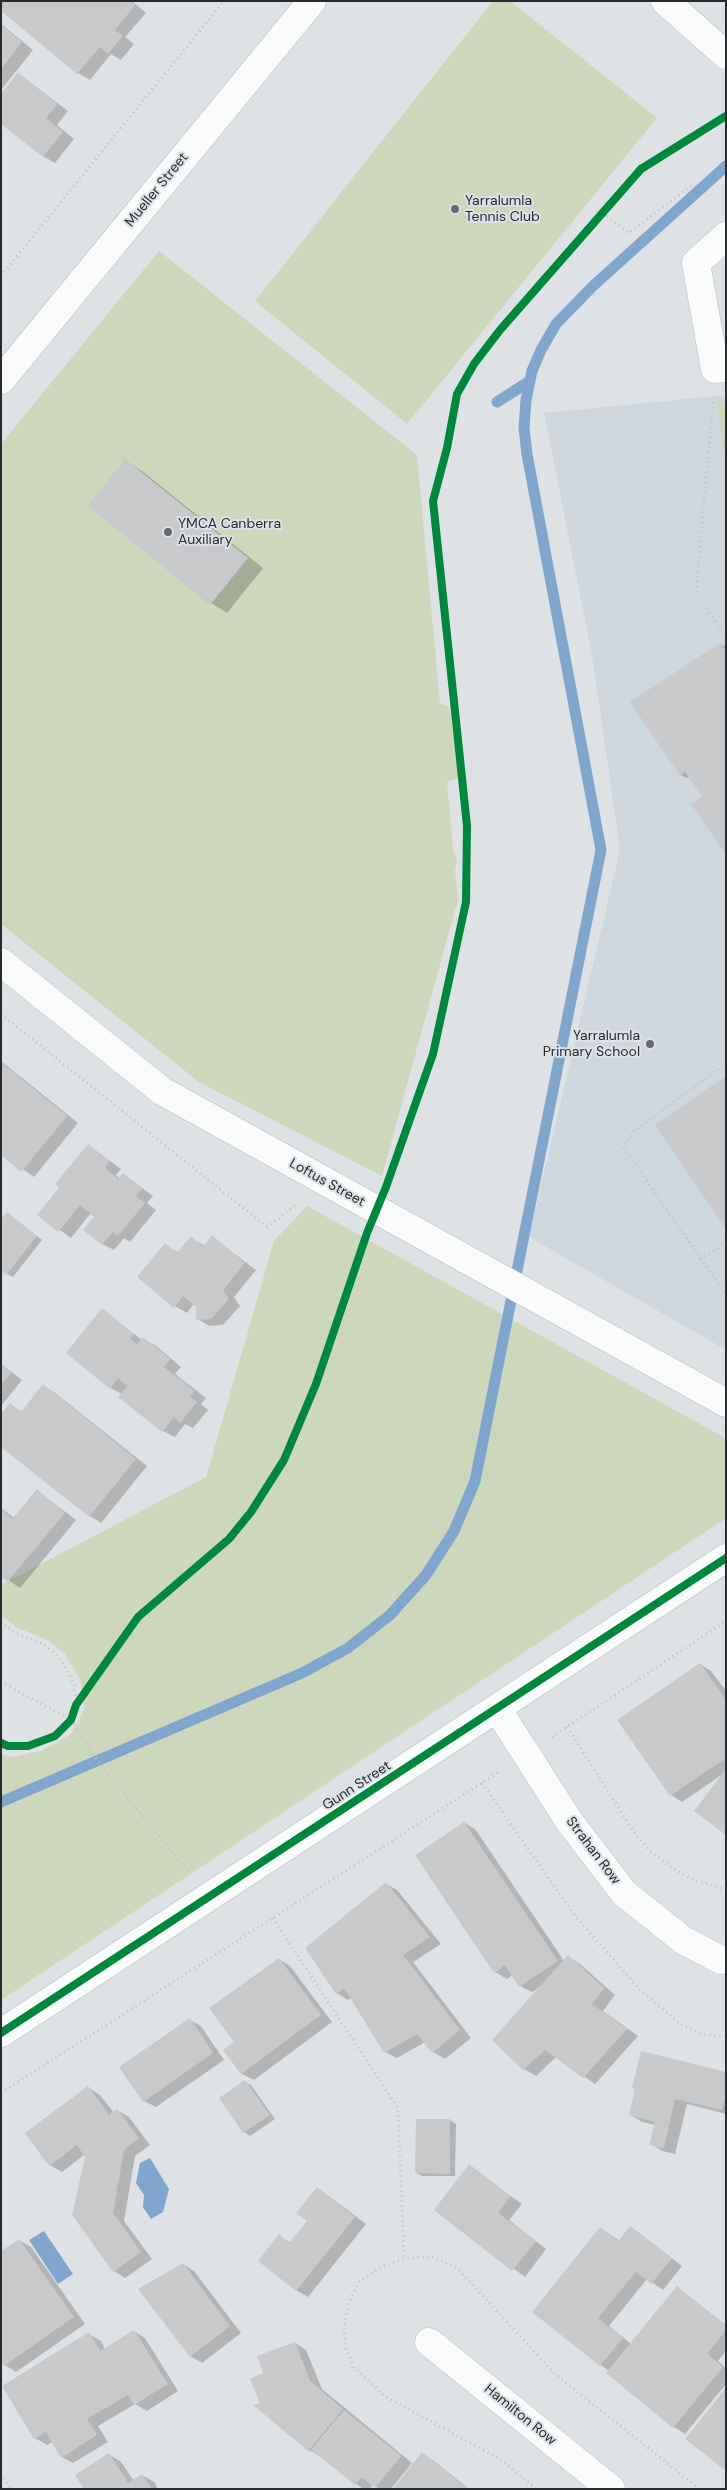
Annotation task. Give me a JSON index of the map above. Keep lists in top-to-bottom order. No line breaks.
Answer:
{"streets":{"street":["Mueller Street","Loftus Street","Gunn Street","Strahan Row","Hamilton Row"]},"crossings":[["Gunn Street","Strahan Row"]],"places":["Yarralumla Tennis Club","YMCA Canberra Auxiliary","Yarralumla Primary School"]}
